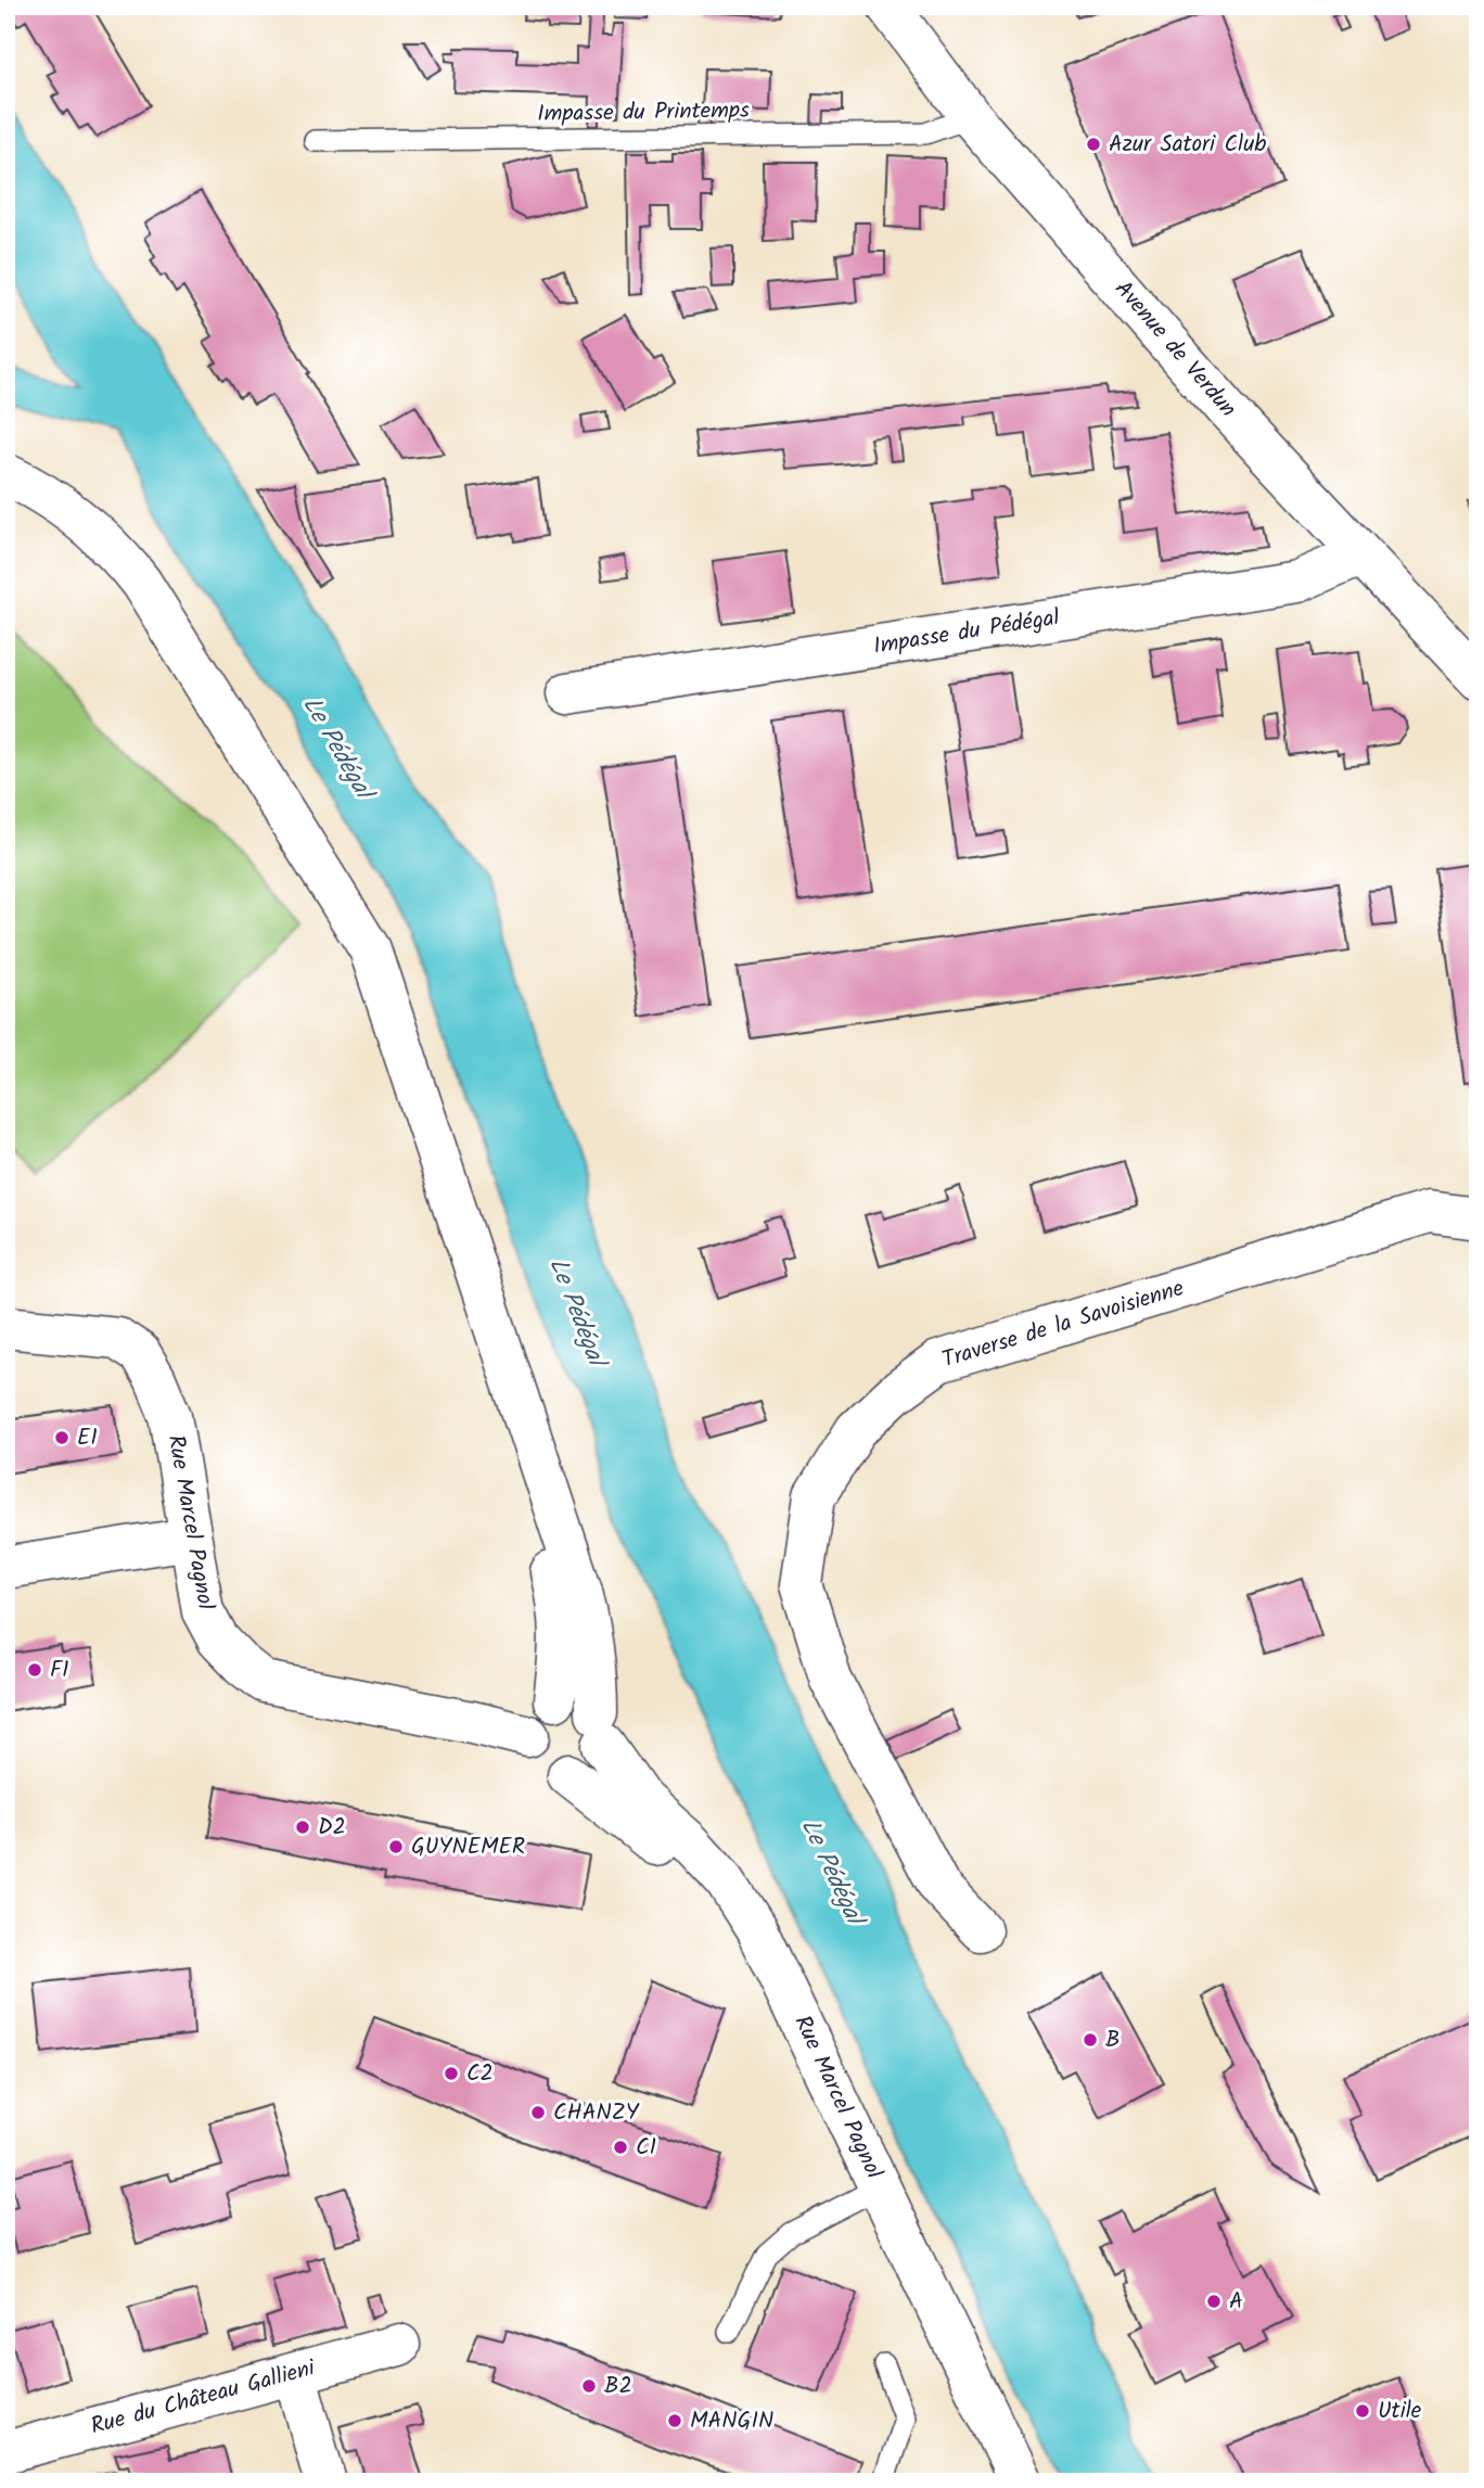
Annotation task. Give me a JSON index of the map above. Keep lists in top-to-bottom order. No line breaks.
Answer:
{"streets":{"street":["Avenue de Verdun","Impasse du Pédégal","Traverse de la Savoisienne","Rue Marcel Pagnol","Rue du Château Gallieni"],"lane":["Impasse du Printemps"]},"crossings":[["Impasse du Printemps","Avenue de Verdun"],["Avenue de Verdun","Impasse du Pédégal"]],"water":["Le Pédégal"],"places":["Azur Satori Club","E1","F1","D2","GUYNEMER","B","C2","CHANZY","C1","A","B2","Utile","MANGIN"]}
